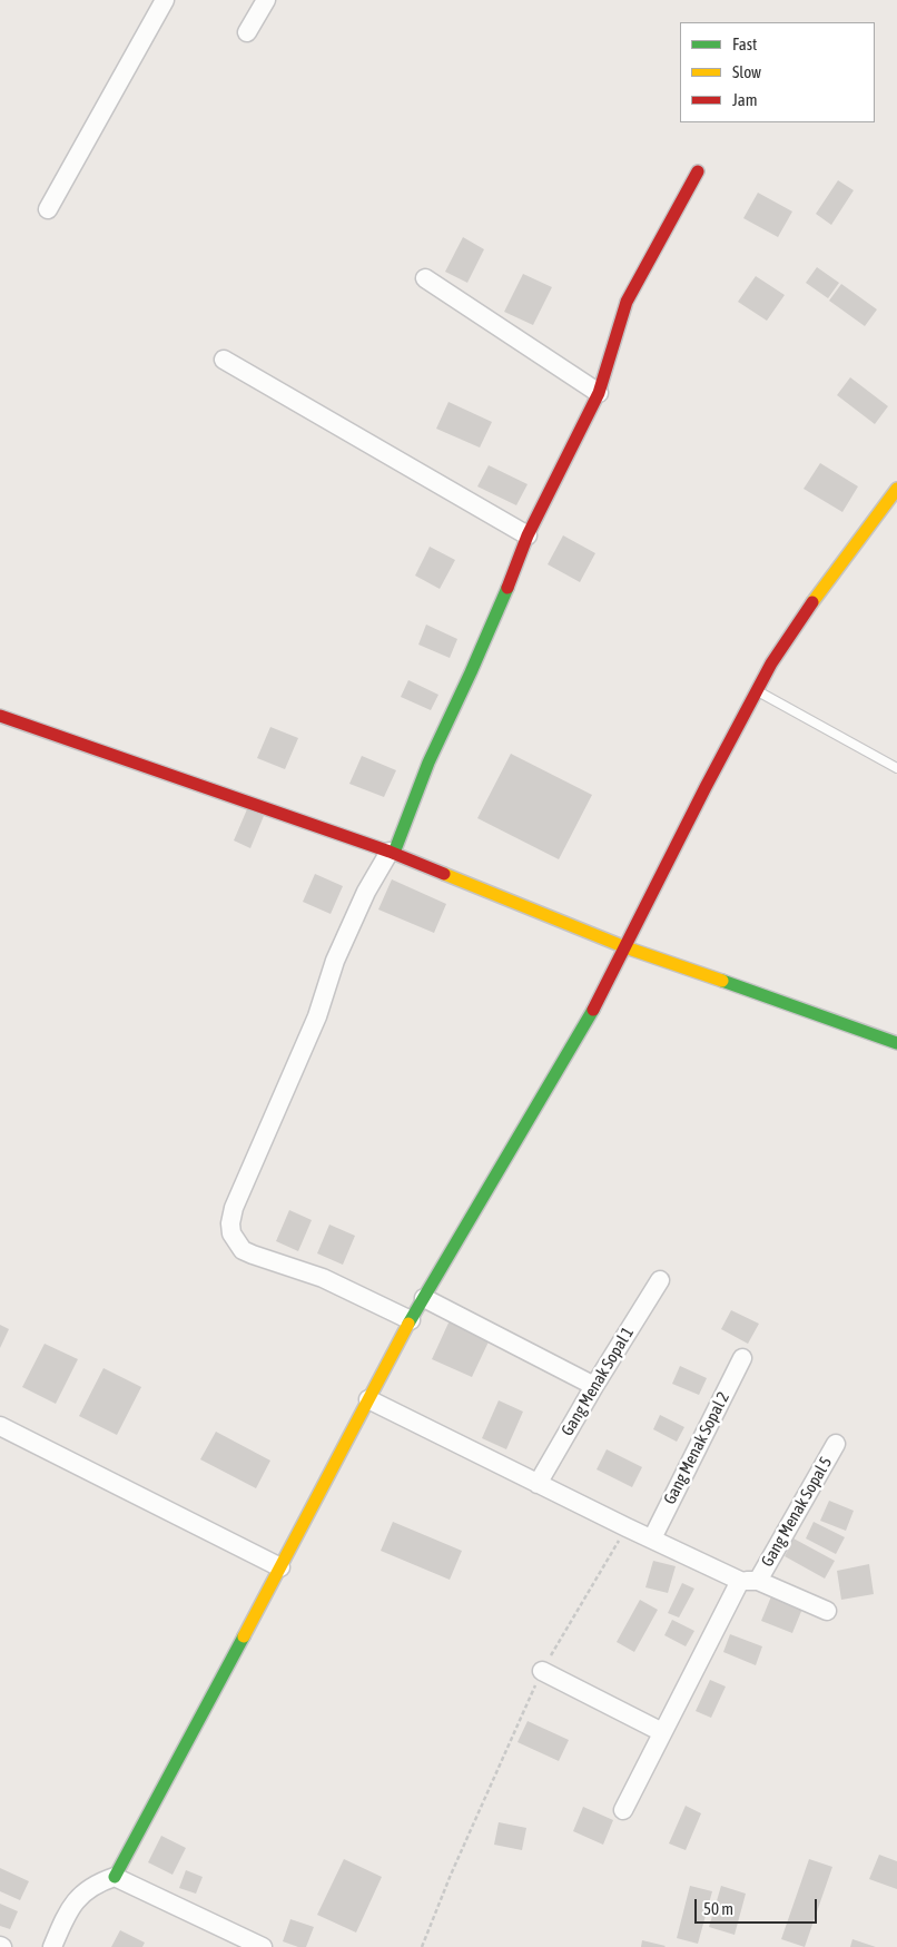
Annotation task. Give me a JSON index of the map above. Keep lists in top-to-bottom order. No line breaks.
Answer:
{"streets":{"street":["Gang Menak Sopal 1","Gang Menak Sopal 2","Gang Menak Sopal 5"]},"legend":["Fast","Slow","Jam"],"scale_bar":"50 m"}
